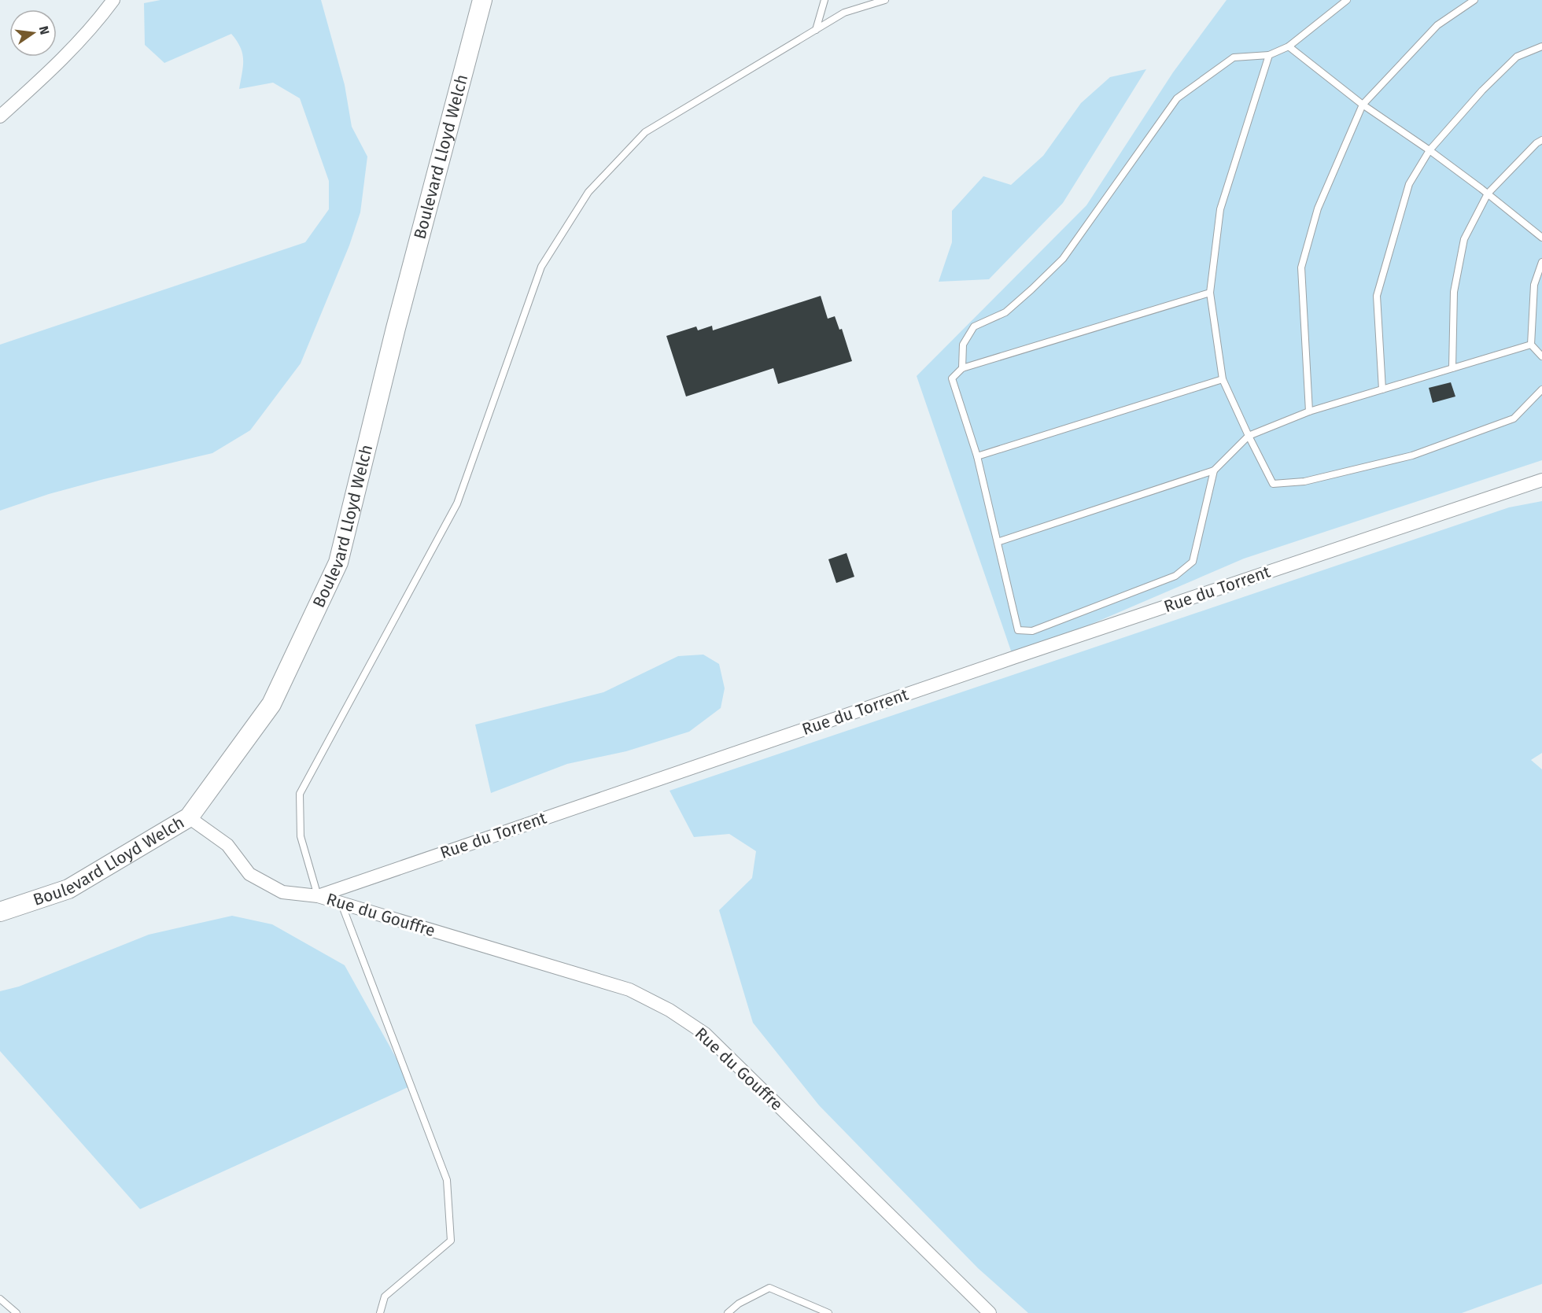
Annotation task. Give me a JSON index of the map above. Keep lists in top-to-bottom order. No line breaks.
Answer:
{"streets":{"main road":["Boulevard Lloyd Welch"],"street":["Rue du Torrent","Rue du Gouffre"]},"crossings":[["Boulevard Lloyd Welch","Rue du Torrent"],["Rue du Torrent","Rue du Gouffre"]],"north":"right"}
